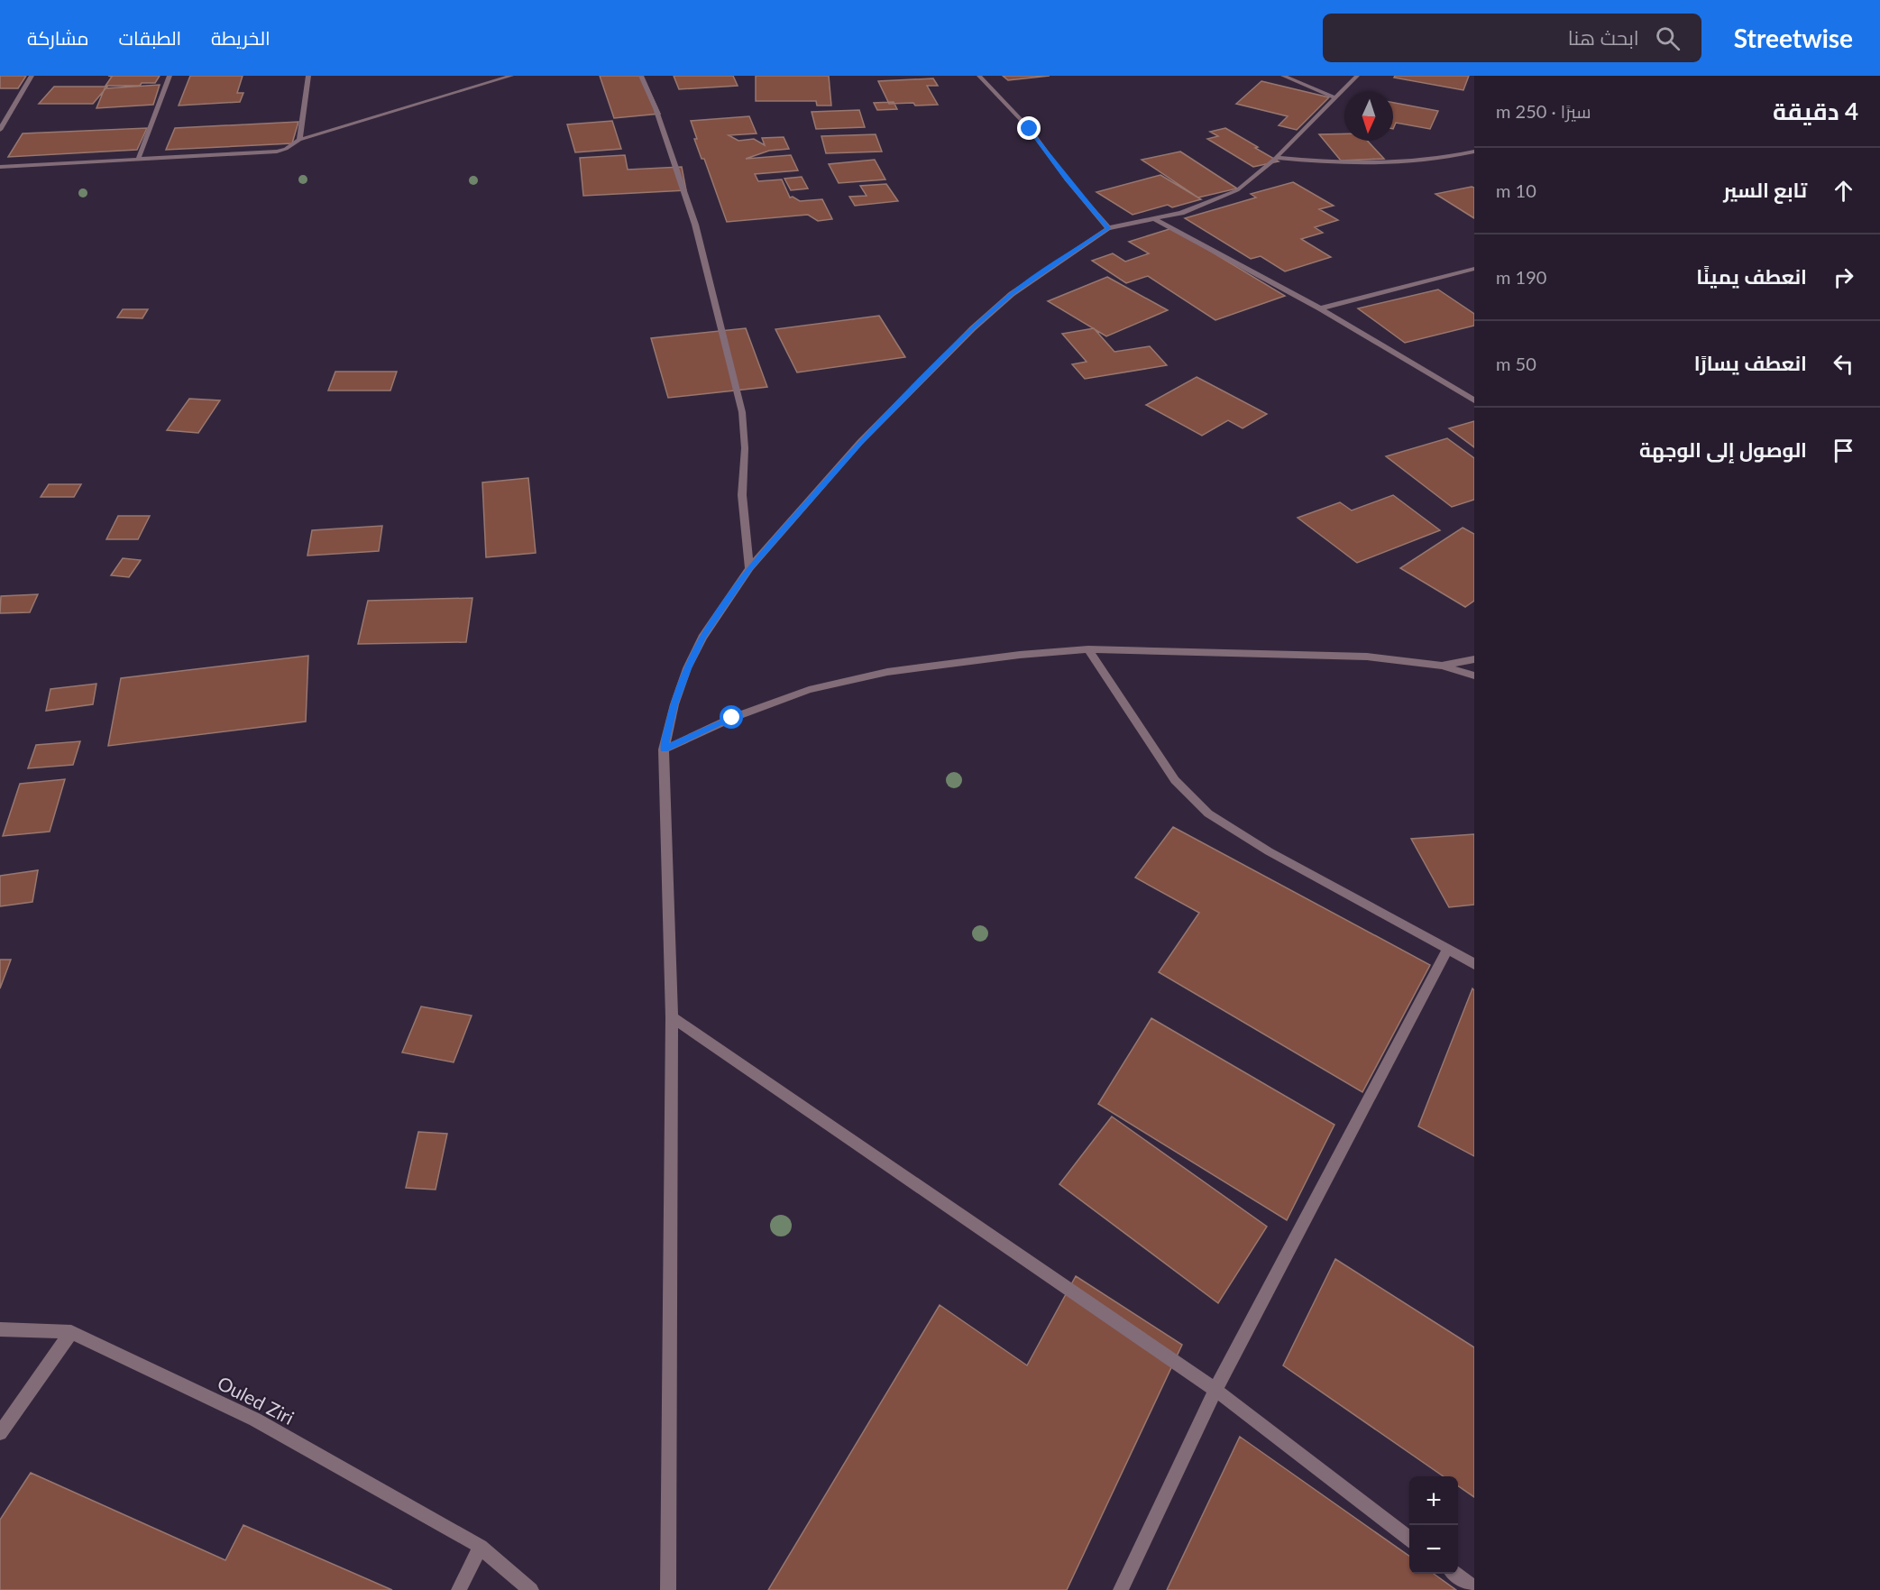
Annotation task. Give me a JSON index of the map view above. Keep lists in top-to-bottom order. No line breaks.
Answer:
{"streets":{"street":["Ouled Ziri"]},"north":"bottom","page":{"header":"Streetwise","search":"ابحث هنا","nav":["الخريطة","الطبقات","مشاركة"],"heading":["4 دقيقة","سيرًا · 250 m"],"list":[["تابع السير","10 m"],["انعطف يمينًا","190 m"],["انعطف يسارًا","50 m"],"الوصول إلى الوجهة"],"map_buttons":["+","−"]}}
